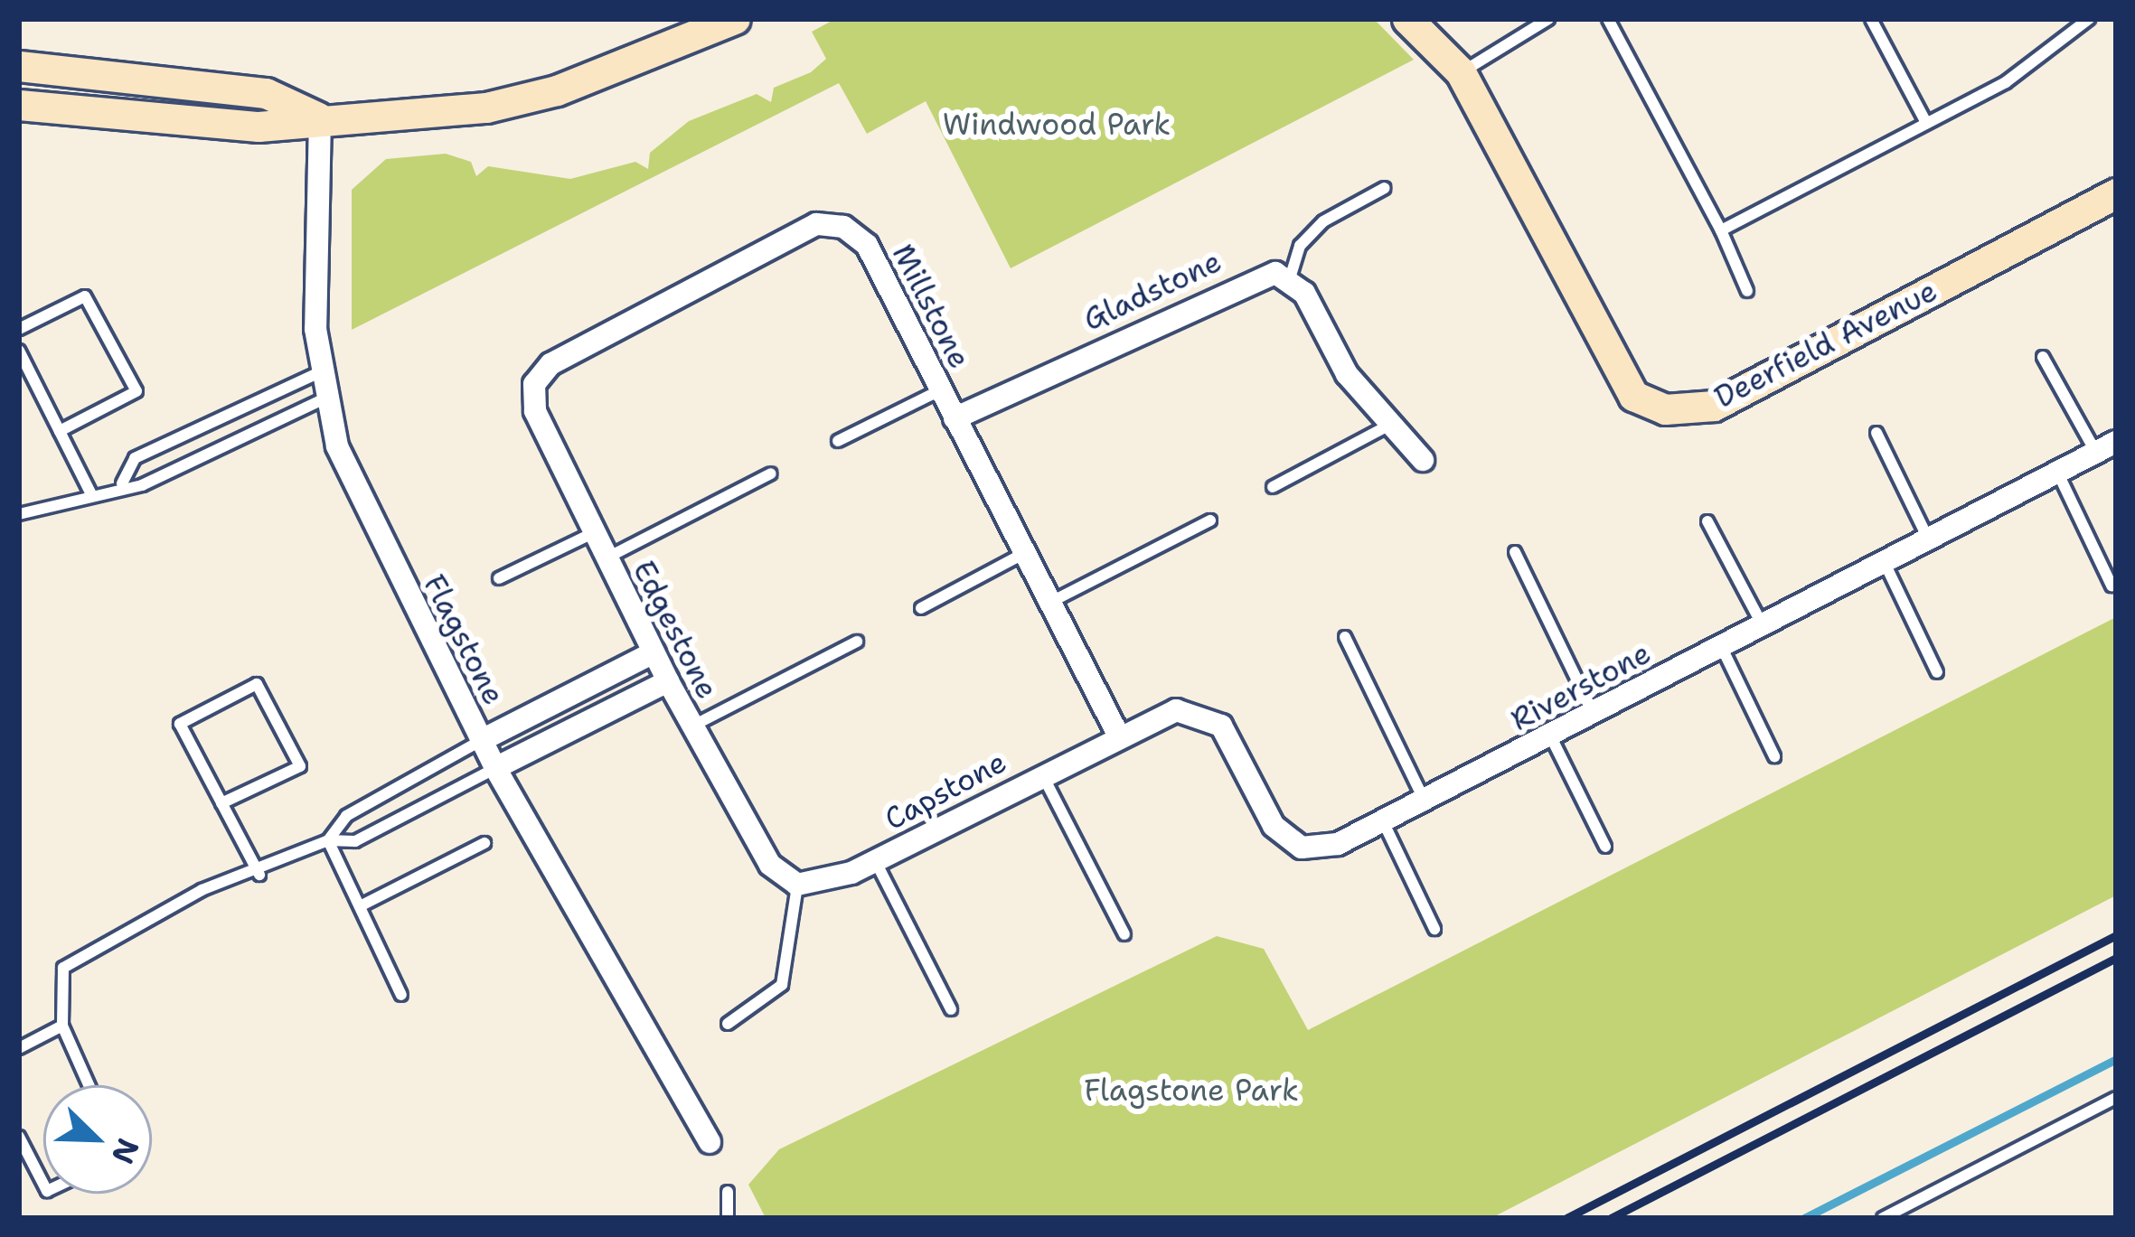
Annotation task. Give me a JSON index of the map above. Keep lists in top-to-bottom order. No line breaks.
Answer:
{"streets":{"street":["Gladstone","Millstone","Deerfield Avenue","Edgestone","Flagstone","Riverstone","Capstone"]},"crossings":[["Gladstone","Millstone"],["Millstone","Edgestone"],["Millstone","Riverstone"],["Millstone","Capstone"],["Edgestone","Capstone"],["Riverstone","Capstone"]],"parks":["Windwood Park","Flagstone Park"],"north":"bottom right"}
